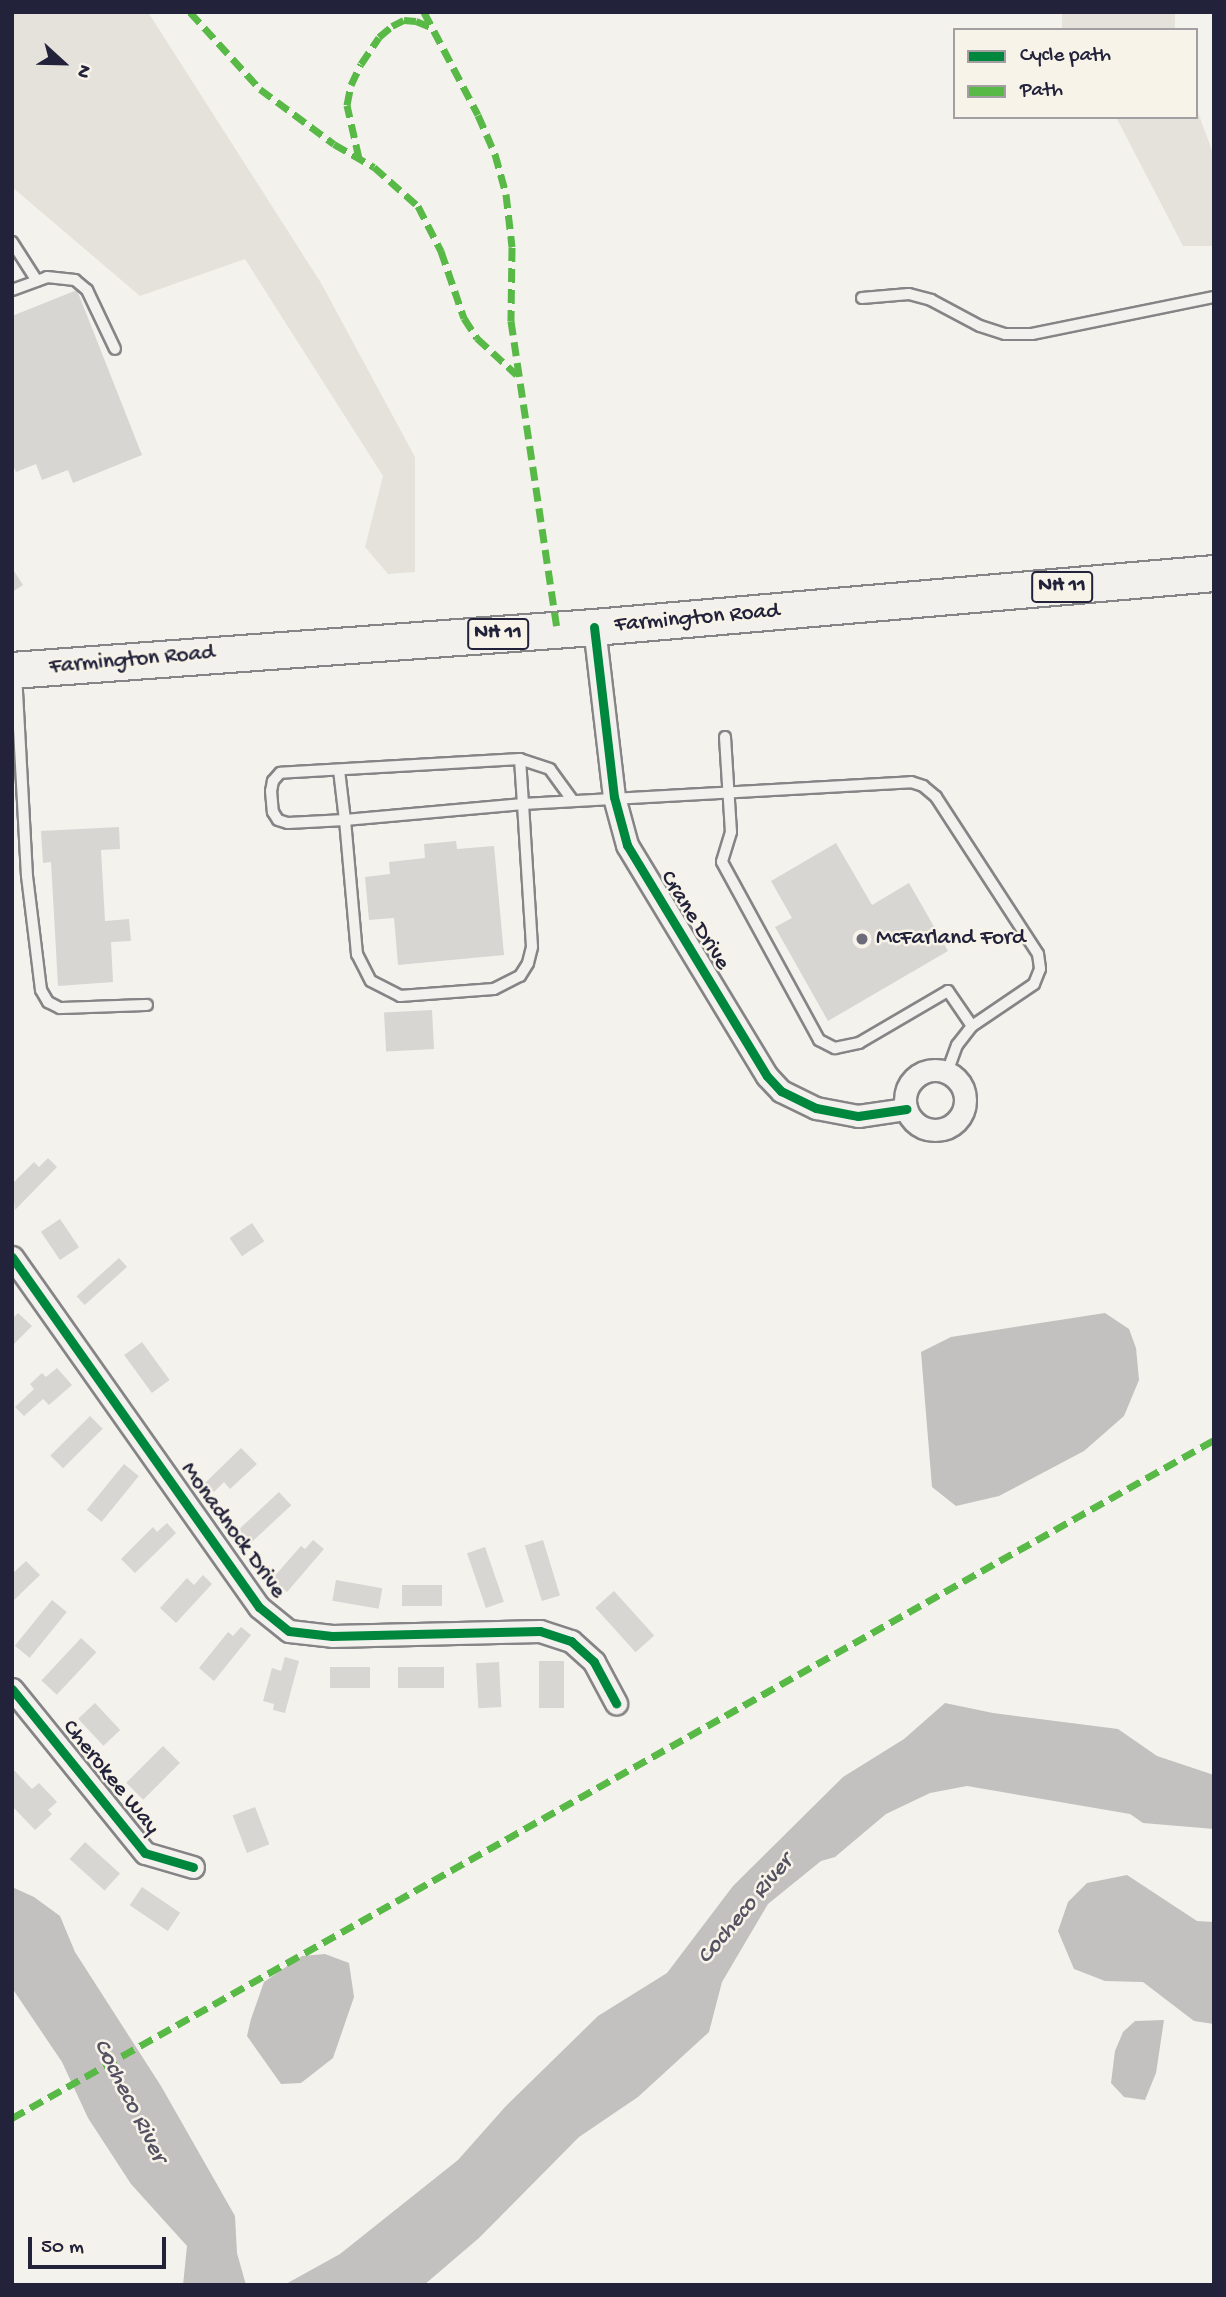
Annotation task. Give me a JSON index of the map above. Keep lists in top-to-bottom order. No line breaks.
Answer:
{"streets":{"highway":["NH 11","Farmington Road"],"street":["Crane Drive","Monadnock Drive","Cherokee Way"]},"crossings":[["Farmington Road","Crane Drive"]],"water":["Cocheco River"],"places":["McFarland Ford"],"legend":["Cycle path","Path"],"scale_bar":"50 m","north":"right"}
